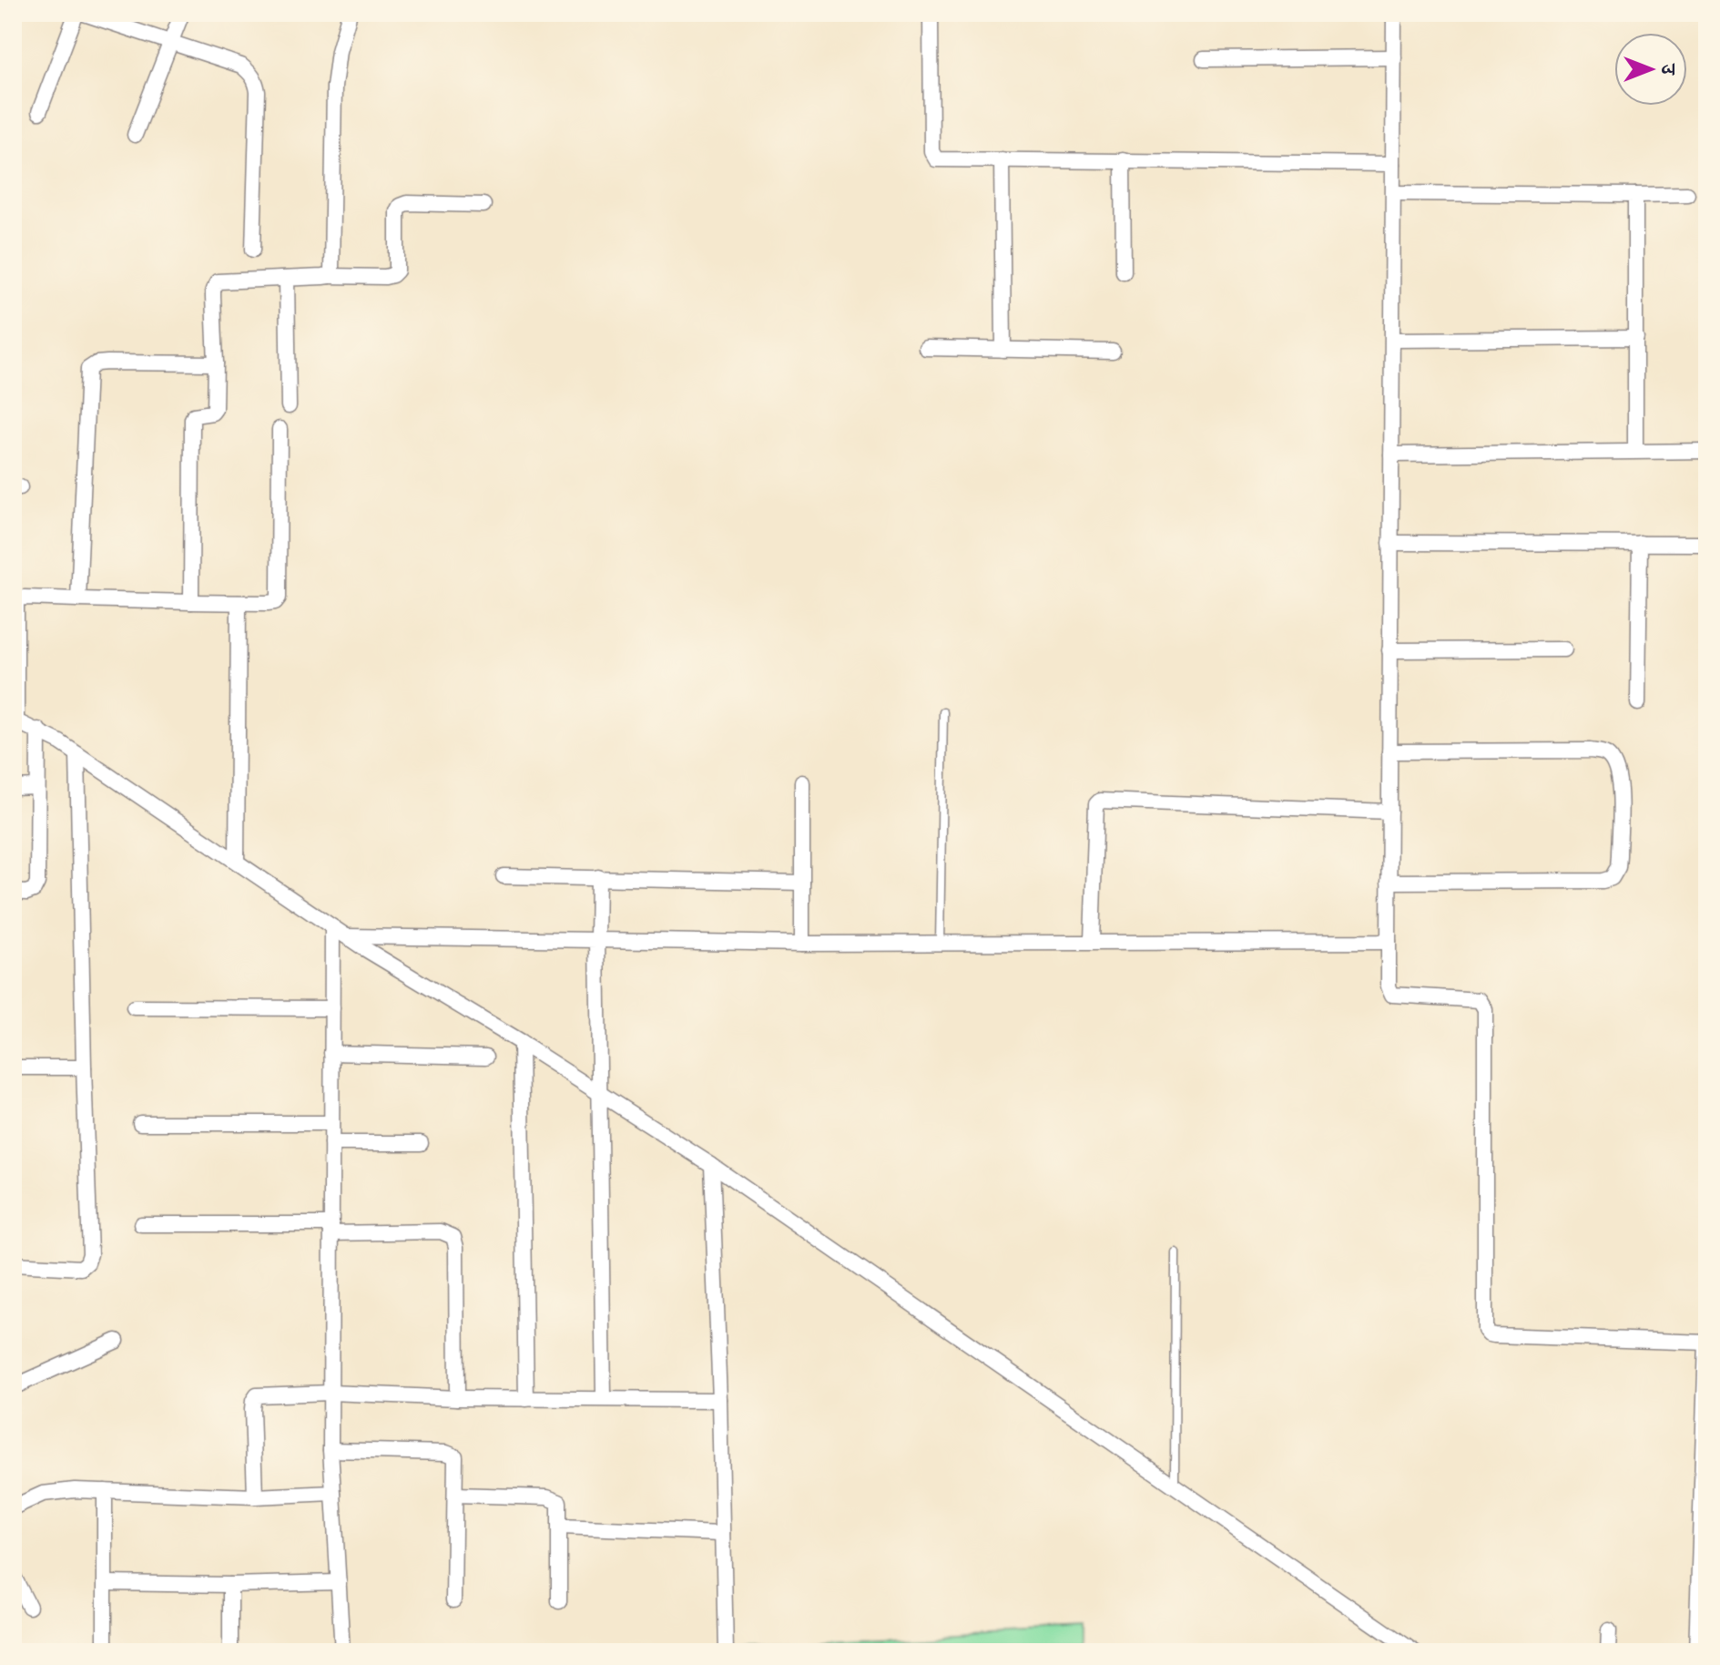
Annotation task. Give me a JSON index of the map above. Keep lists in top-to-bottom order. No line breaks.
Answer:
{"north":"right"}
